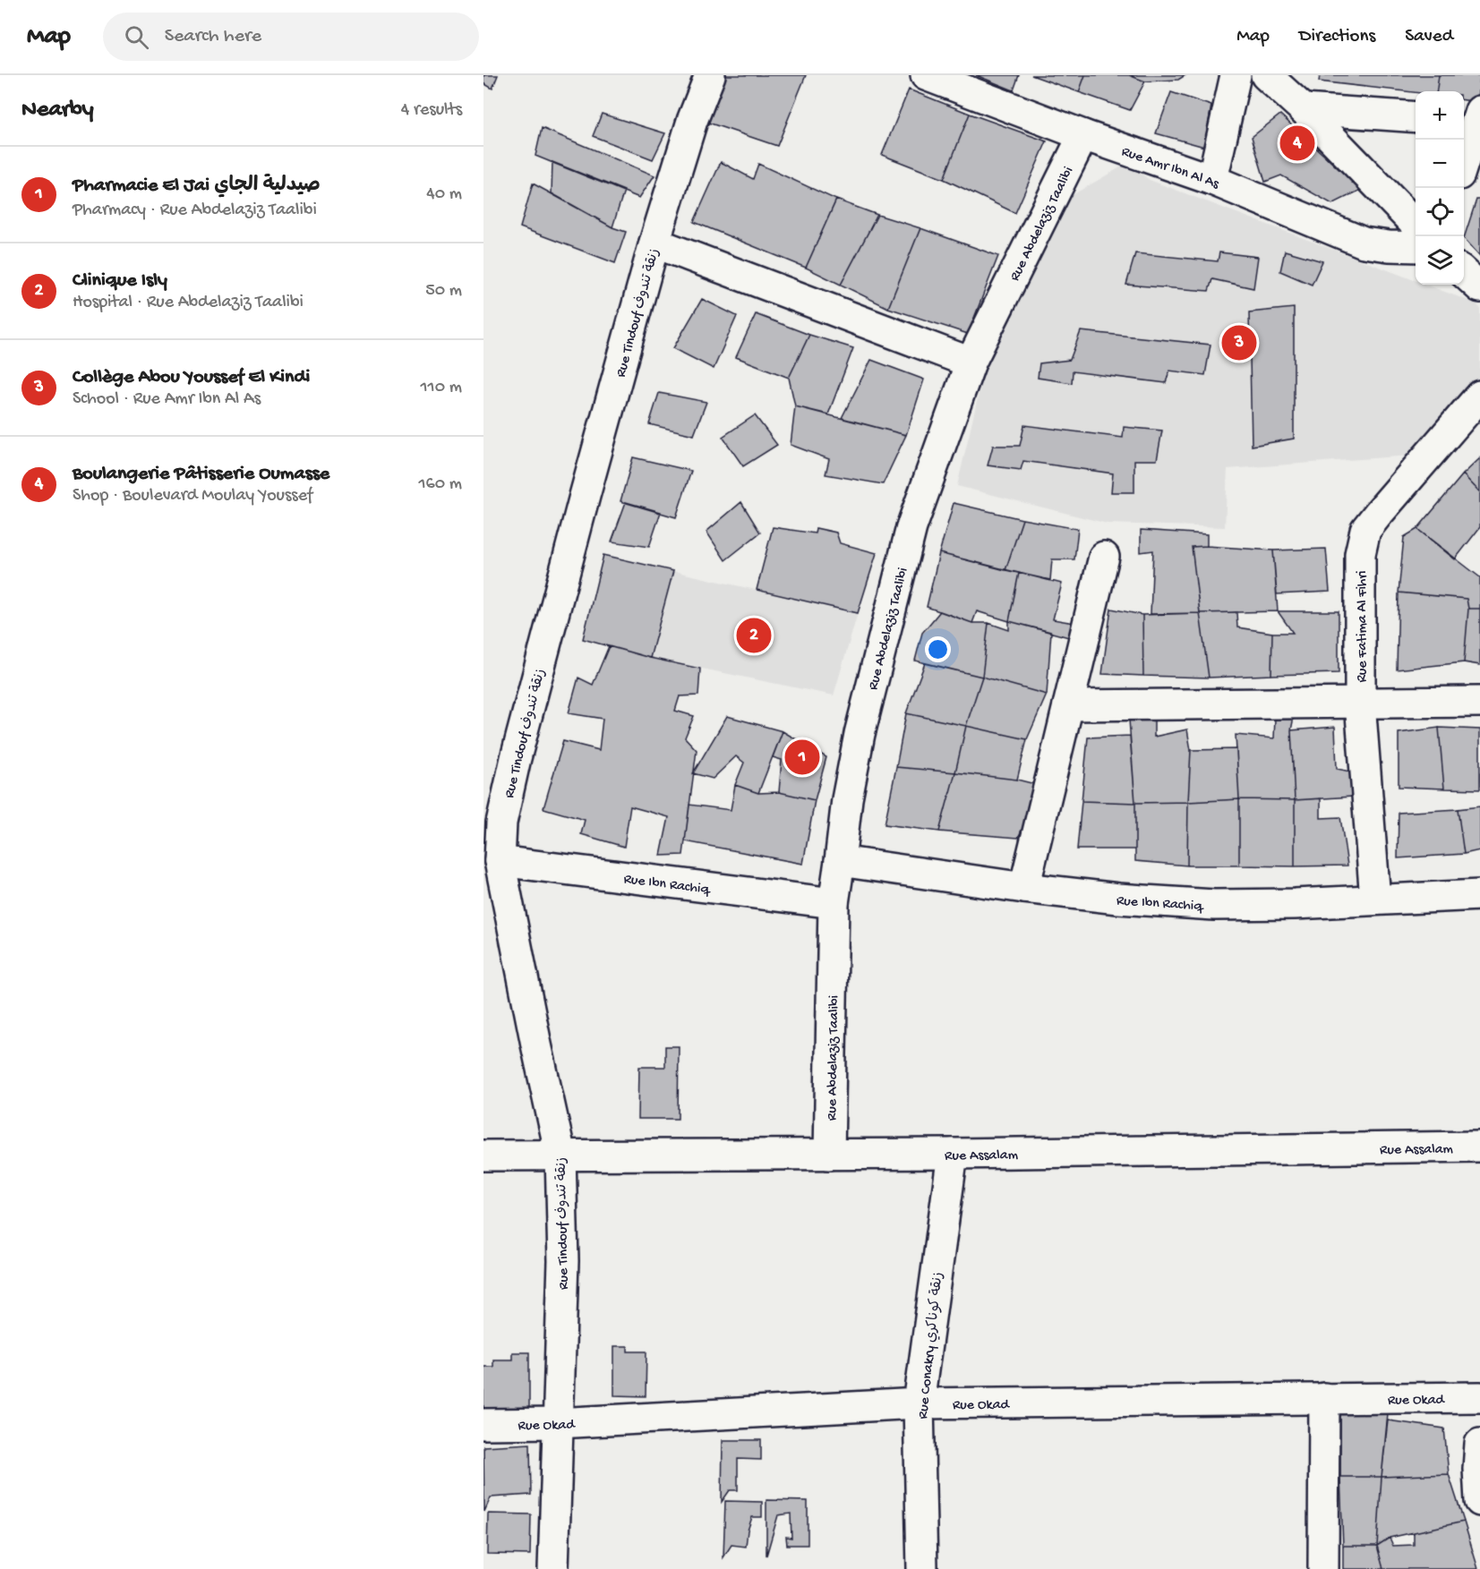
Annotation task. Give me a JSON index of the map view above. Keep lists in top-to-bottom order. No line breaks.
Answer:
{"streets":{"street":["Rue Amr Ibn Al As","Rue Abdelaziz Taalibi","Rue Tindouf زنقة تندوف","Rue Fatima Al Fihri","Rue Ibn Rachiq","Rue Assalam","Rue Conakry زنقة كوناكري","Rue Okad"]},"crossings":[["Rue Amr Ibn Al As","Rue Abdelaziz Taalibi"],["Rue Abdelaziz Taalibi","Rue Ibn Rachiq"],["Rue Abdelaziz Taalibi","Rue Assalam"],["Rue Tindouf زنقة تندوف","Rue Ibn Rachiq"],["Rue Tindouf زنقة تندوف","Rue Assalam"],["Rue Tindouf زنقة تندوف","Rue Okad"],["Rue Fatima Al Fihri","Rue Ibn Rachiq"],["Rue Assalam","Rue Conakry زنقة كوناكري"],["Rue Conakry زنقة كوناكري","Rue Okad"]],"page":{"header":"Map","search":"Search here","nav":["Map","Directions","Saved"],"heading":["Nearby","4 results"],"map_buttons":["+","−"],"pins":["4","3","2","1"],"list":[{"mark":"1","name":"Pharmacie El Jai صيدلية الجاي","note":"Pharmacy · Rue Abdelaziz Taalibi","value":"40 m"},{"mark":"2","name":"Clinique Isly","note":"Hospital · Rue Abdelaziz Taalibi","value":"50 m"},{"mark":"3","name":"Collège Abou Youssef El Kindi","note":"School · Rue Amr Ibn Al As","value":"110 m"},{"mark":"4","name":"Boulangerie Pâtisserie Oumasse","note":"Shop · Boulevard Moulay Youssef","value":"160 m"}]}}
